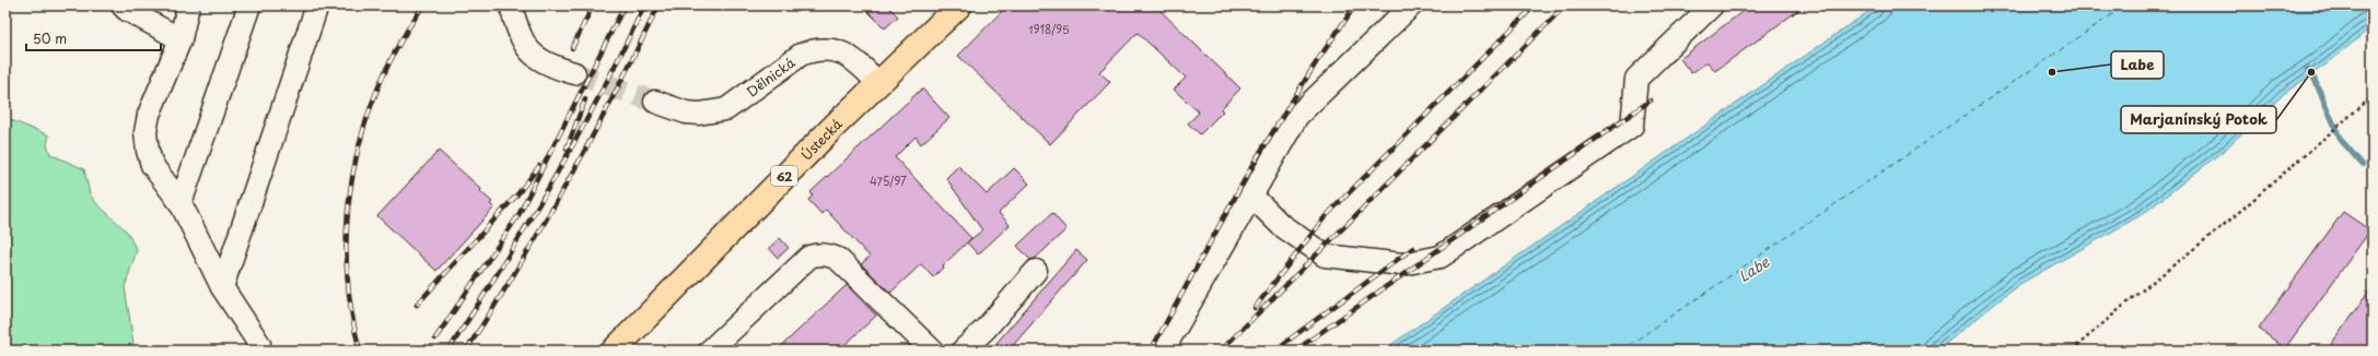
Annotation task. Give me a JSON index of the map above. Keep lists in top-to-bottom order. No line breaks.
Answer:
{"streets":{"main road":["Ústecká","62"],"street":["Dělnická"]},"crossings":[["Dělnická","Ústecká"]],"water":["Labe"],"places":["Labe","Marjanínský Potok"],"house_numbers":["1918/95","475/97"],"scale_bar":"50 m"}
